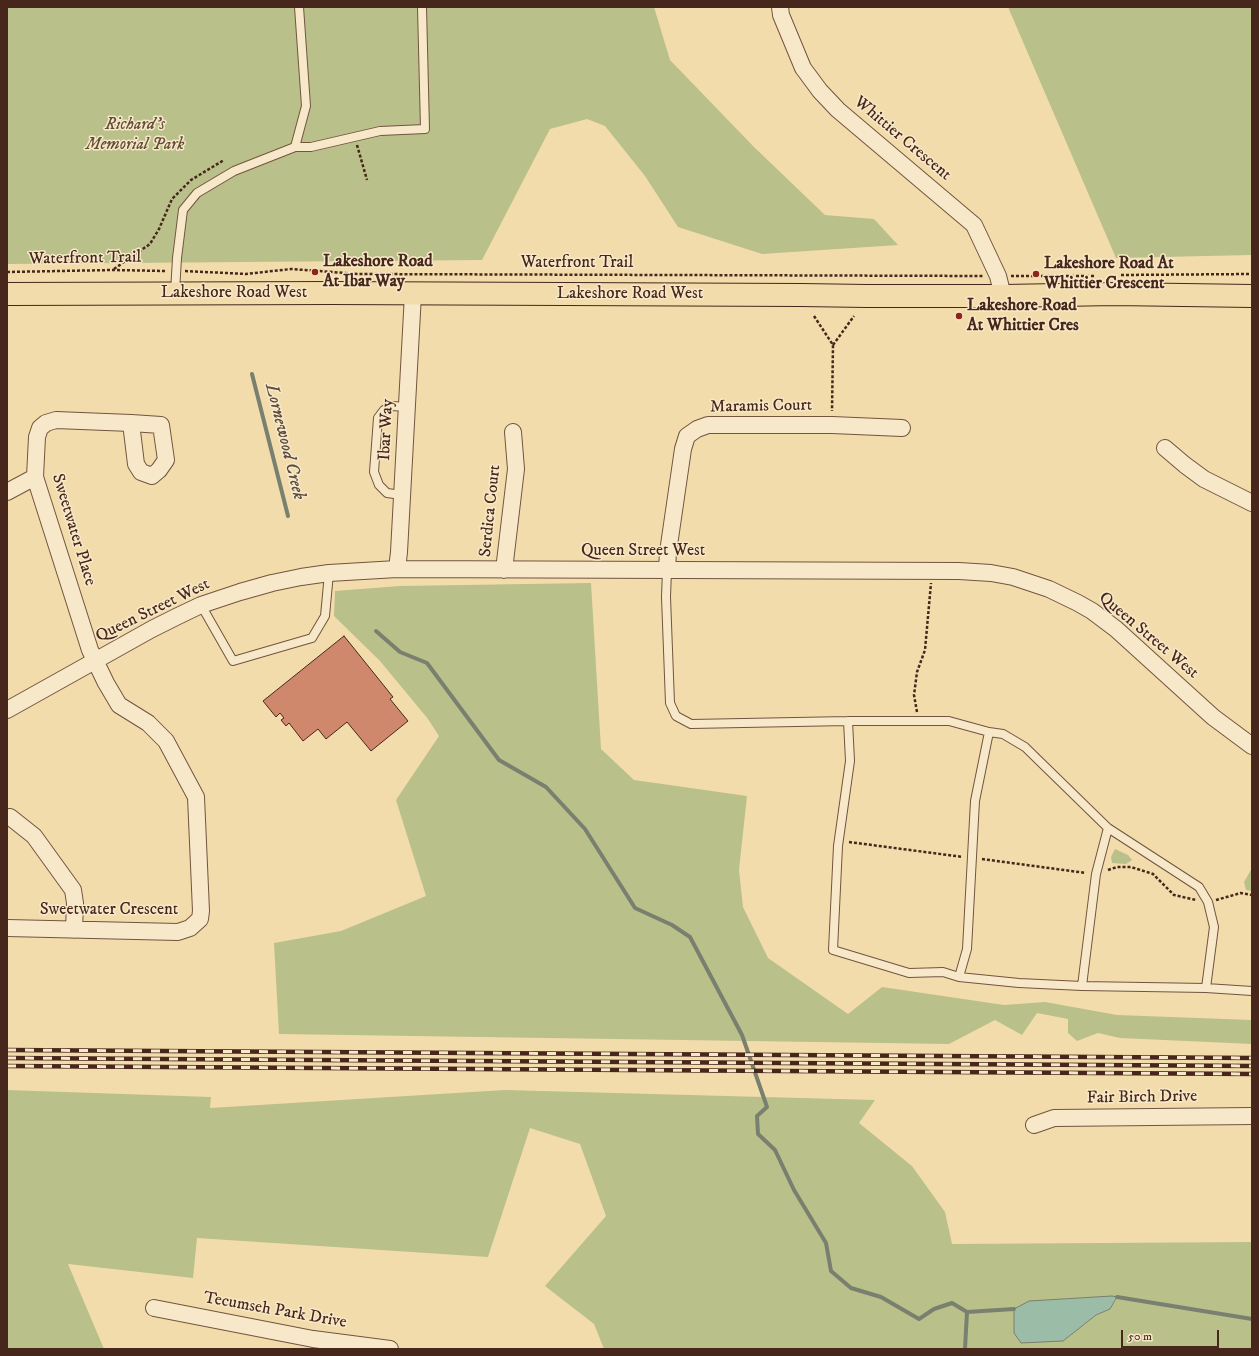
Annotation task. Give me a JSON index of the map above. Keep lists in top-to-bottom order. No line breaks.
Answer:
{"streets":{"main road":["Lakeshore Road West"],"street":["Whittier Crescent","Maramis Court","Ibar Way","Serdica Court","Sweetwater Place","Queen Street West","Sweetwater Crescent","Fair Birch Drive","Tecumseh Park Drive"],"path":["Waterfront Trail"]},"crossings":[["Whittier Crescent","Lakeshore Road West"],["Lakeshore Road West","Ibar Way"],["Maramis Court","Queen Street West"],["Ibar Way","Queen Street West"],["Serdica Court","Queen Street West"],["Sweetwater Place","Queen Street West"],["Sweetwater Place","Sweetwater Crescent"],["Queen Street West","Sweetwater Crescent"]],"water":["Lornewood Creek"],"parks":["Richard's Memorial Park"],"places":["Lakeshore Road At Ibar Way","Lakeshore Road At Whittier Crescent","Lakeshore Road At Whittier Cres"],"scale_bar":"50 m"}
